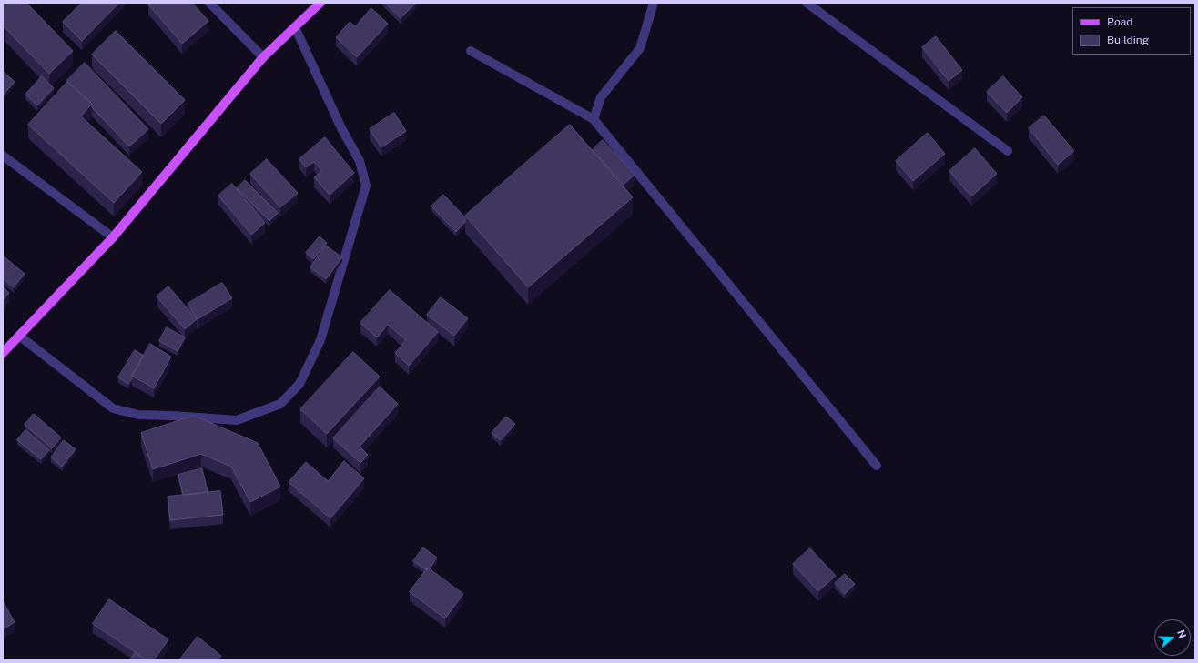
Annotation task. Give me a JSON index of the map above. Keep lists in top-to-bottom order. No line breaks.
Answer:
{"legend":["Road","Building"],"north":"right"}
